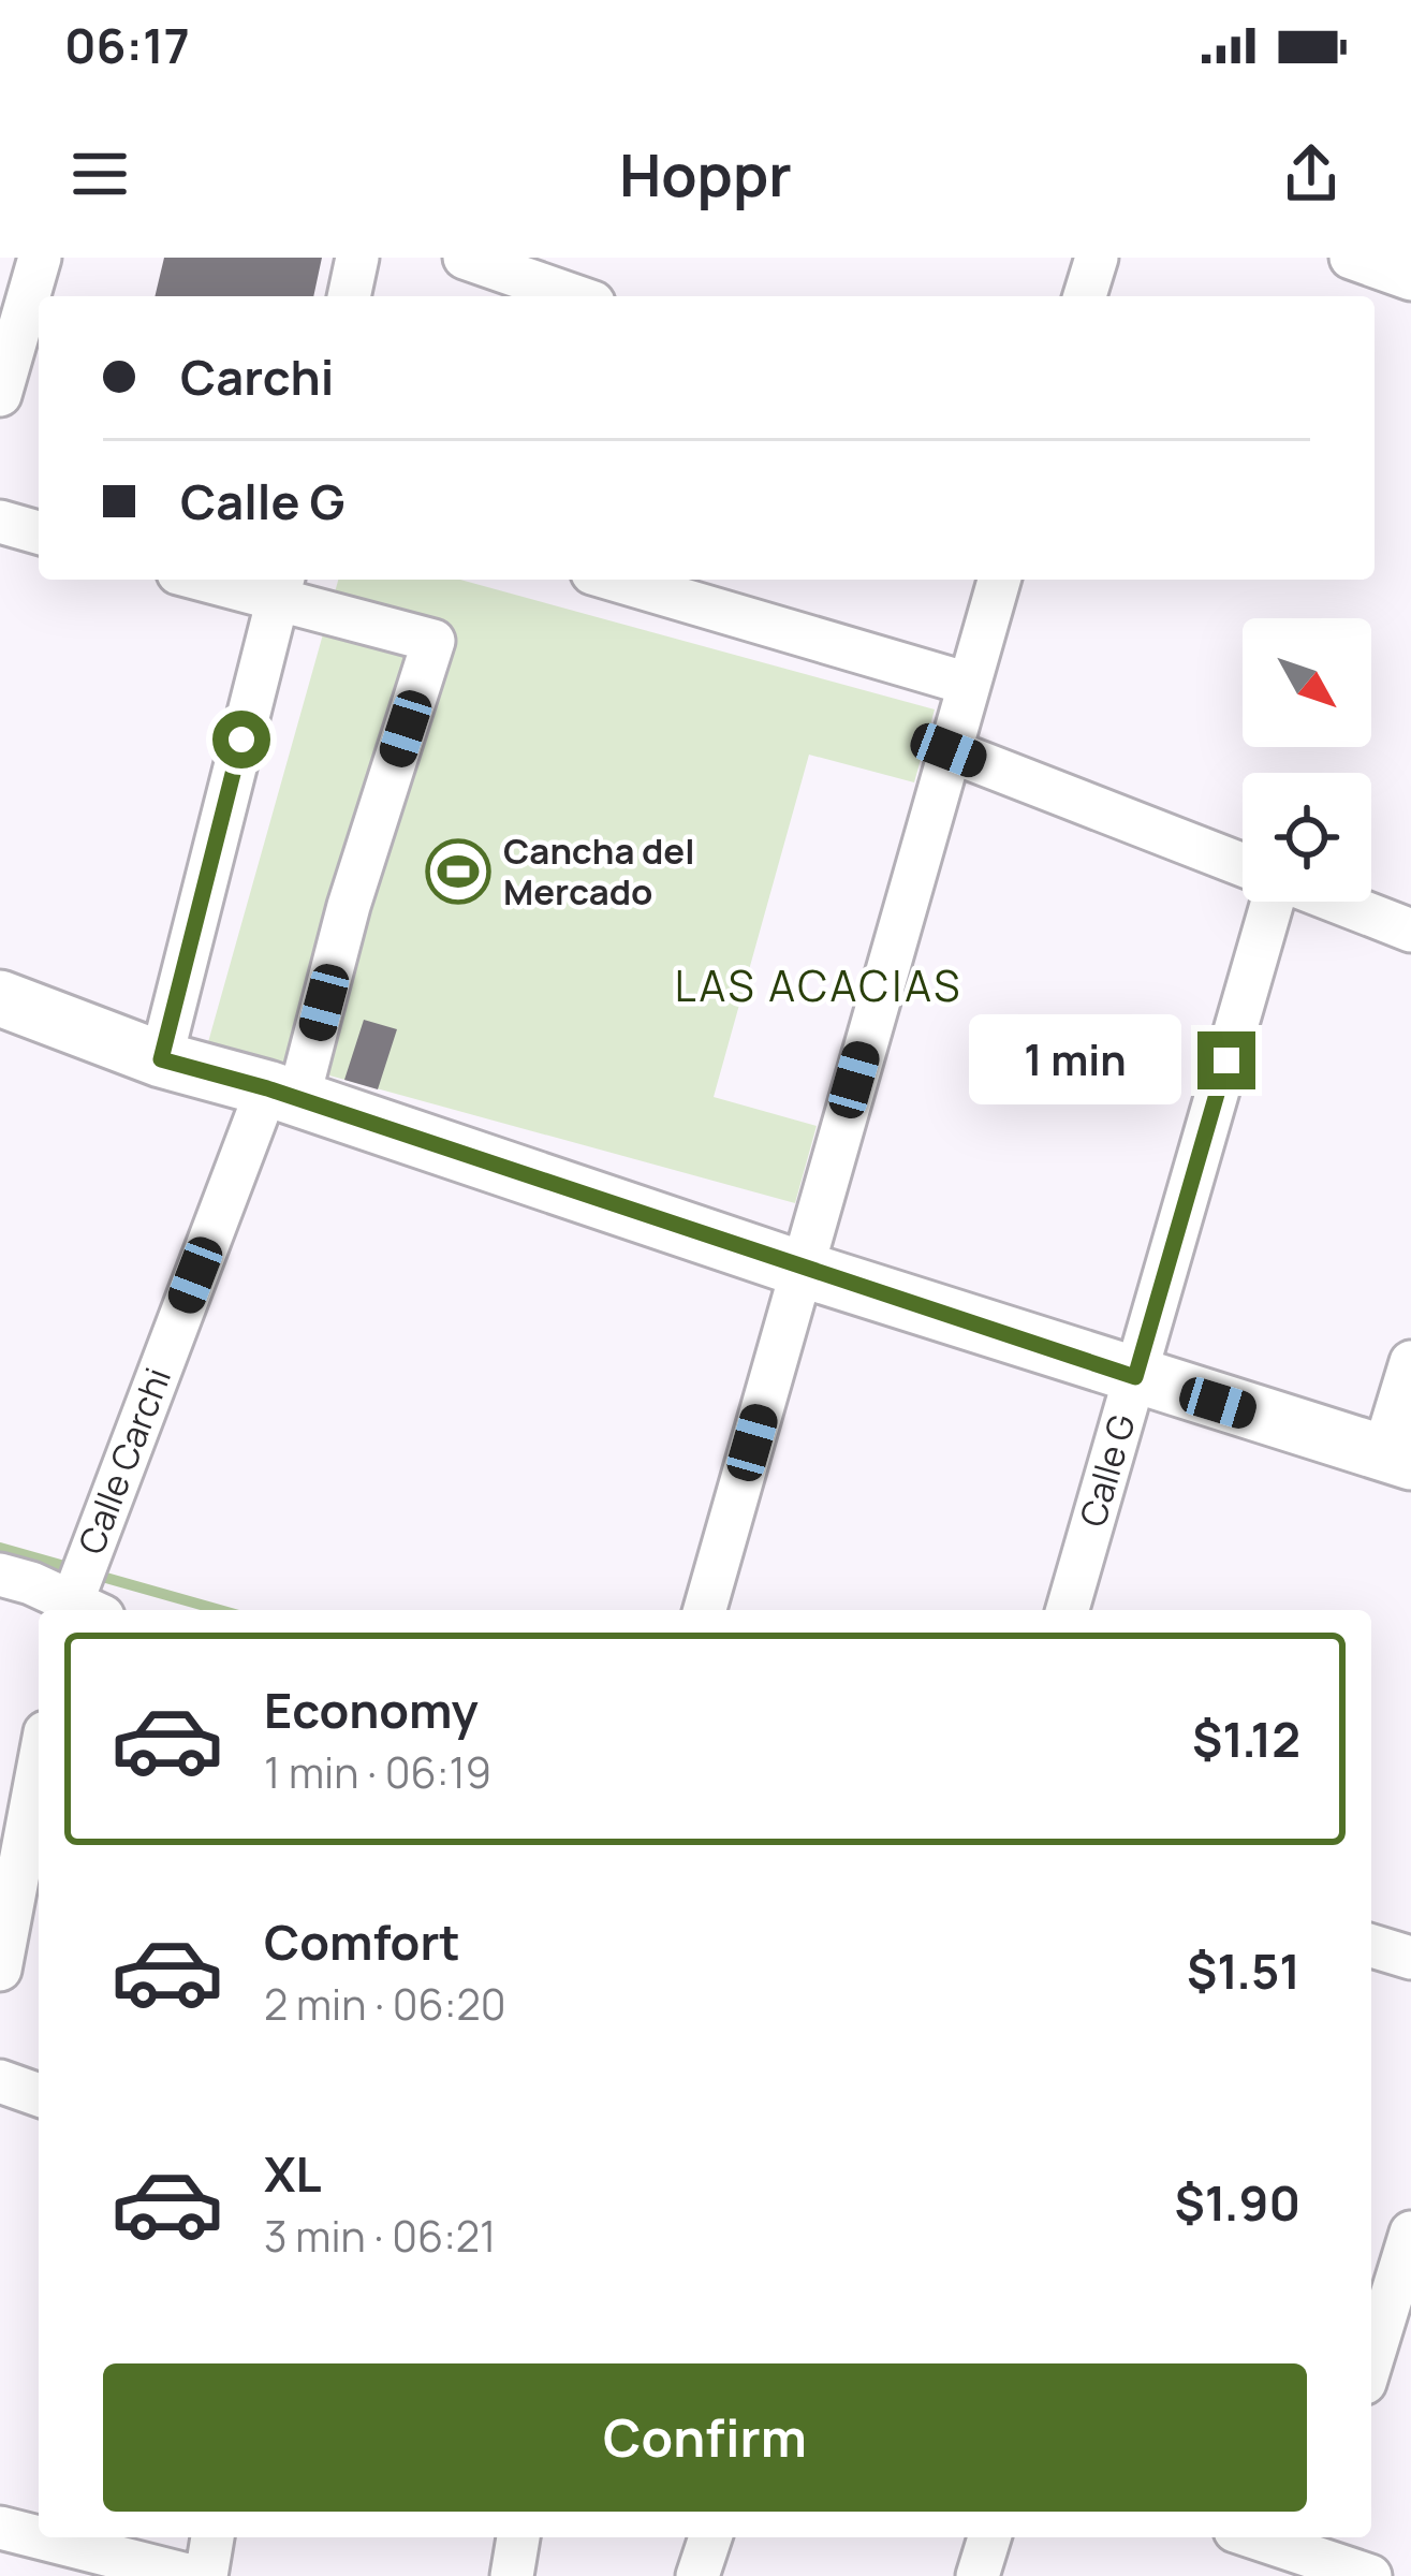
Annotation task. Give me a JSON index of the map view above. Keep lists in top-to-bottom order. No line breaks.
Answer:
{"streets":{"street":["Calle Carchi","Calle G"]},"districts":["LAS ACACIAS"],"places":{"sports":["Cancha del Mercado"]},"north":"bottom right","page":{"status":"06:17","header":"Hoppr","banner":["Carchi","Calle G"],"bubble":"1 min","list":[{"name":"Economy","note":"1 min · 06:19","value":"$1.12"},{"name":"Comfort","note":"2 min · 06:20","value":"$1.51"},{"name":"XL","note":"3 min · 06:21","value":"$1.90"}],"buttons":"Confirm"}}
